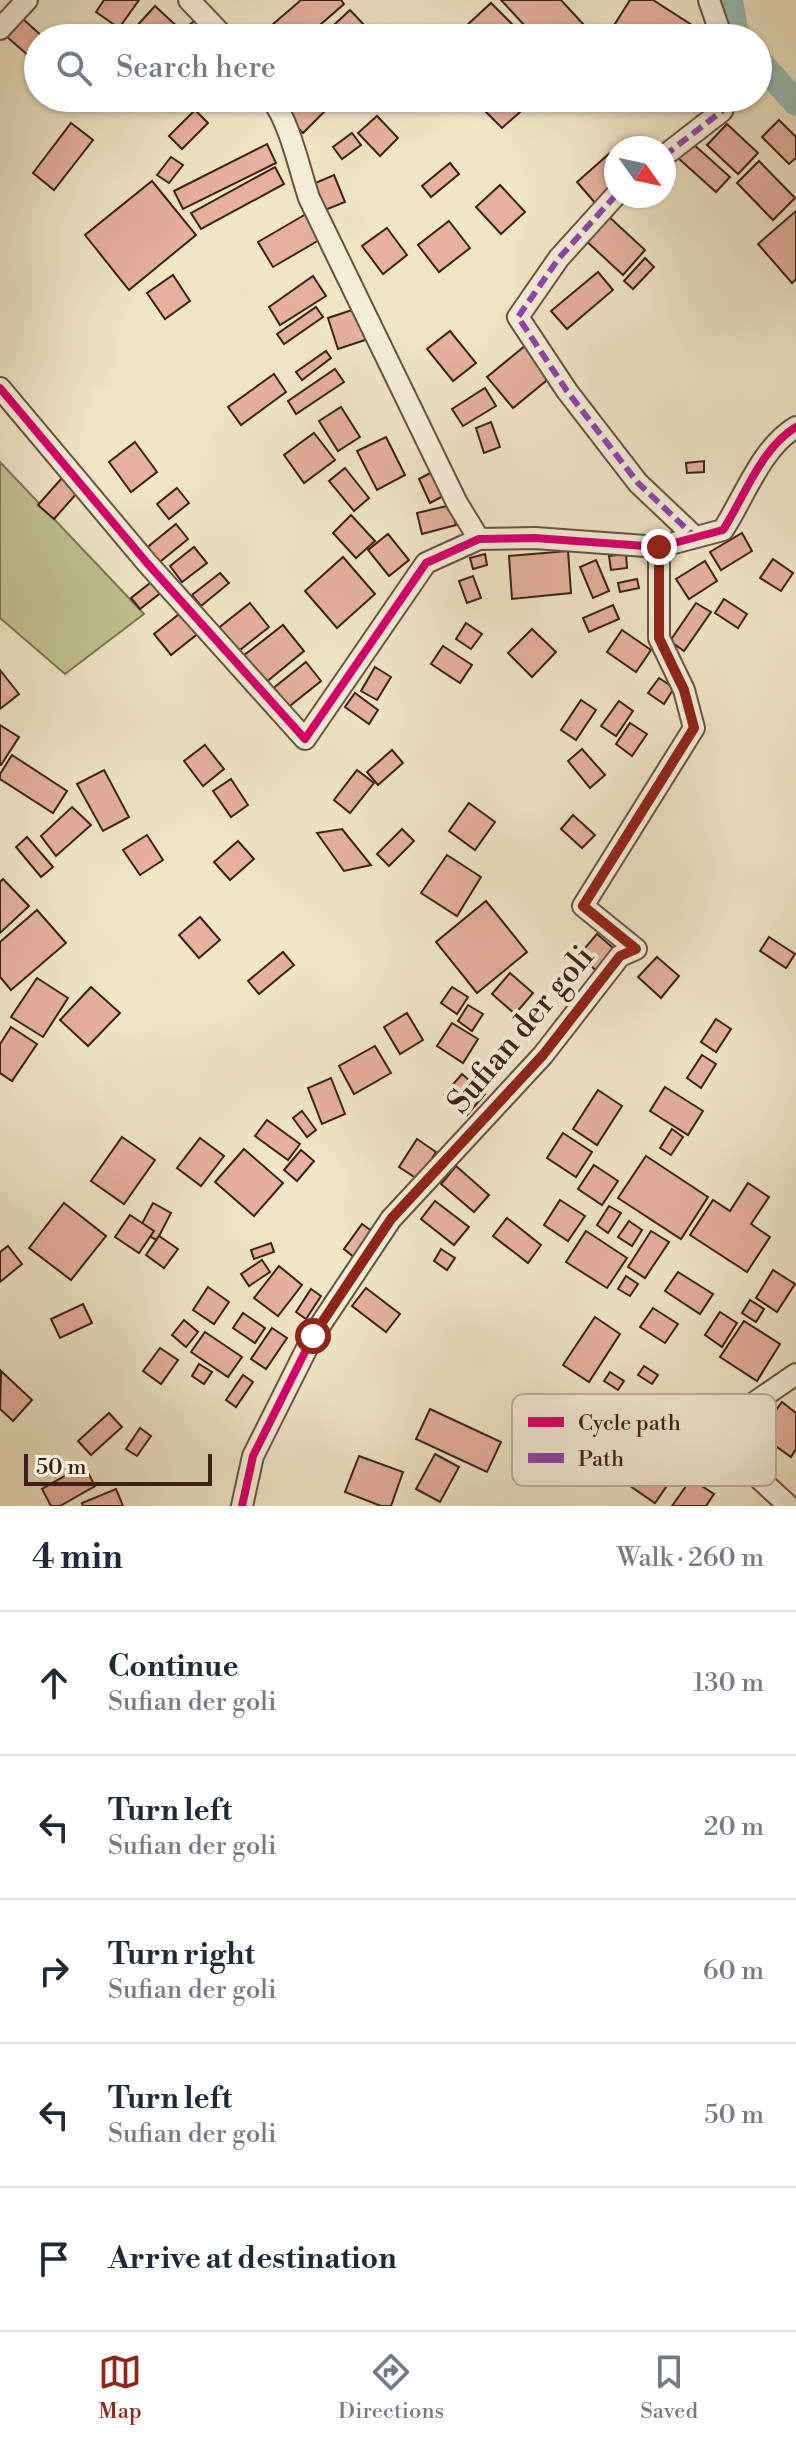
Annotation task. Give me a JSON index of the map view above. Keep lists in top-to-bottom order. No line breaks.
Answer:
{"streets":{"street":["Sufian der goli"]},"legend":["Cycle path","Path"],"scale_bar":"50 m","north":"bottom right","page":{"search":"Search here","scale":"50 m","heading":["4 min","Walk · 260 m"],"list":[["Continue","Sufian der goli","130 m"],["Turn left","Sufian der goli","20 m"],["Turn right","Sufian der goli","60 m"],["Turn left","Sufian der goli","50 m"],"Arrive at destination"],"nav":["Map","Directions","Saved"]}}
